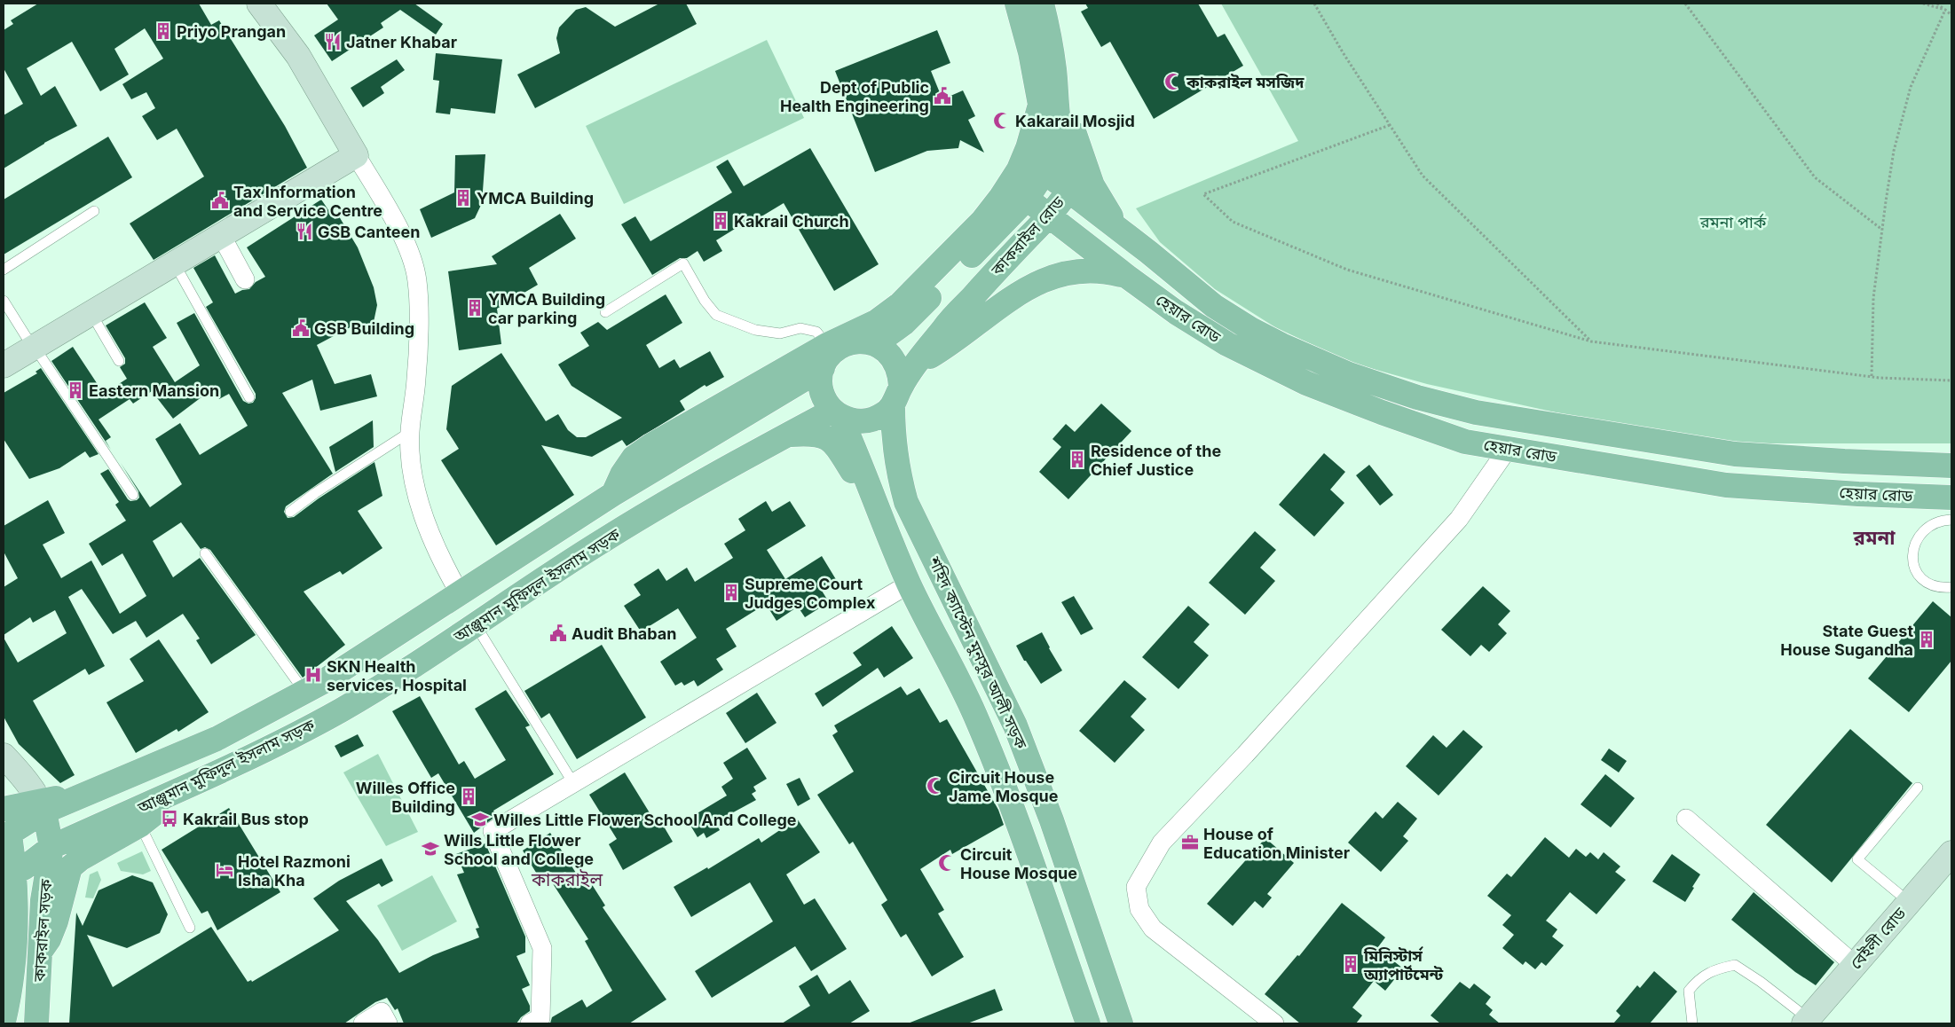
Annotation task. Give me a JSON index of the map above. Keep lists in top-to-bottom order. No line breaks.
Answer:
{"streets":{"main road":["কাকরাইল রোড","হেয়ার রোড","আঞ্জুমান মুফিদুল ইসলাম সড়ক","শহিদ ক্যাপ্টেন মুনসুর আলী সড়ক","কাকরাইল সড়ক"],"street":["বেইলী রোড"]},"crossings":[["কাকরাইল রোড","হেয়ার রোড"],["কাকরাইল রোড","আঞ্জুমান মুফিদুল ইসলাম সড়ক"],["কাকরাইল রোড","শহিদ ক্যাপ্টেন মুনসুর আলী সড়ক"],["আঞ্জুমান মুফিদুল ইসলাম সড়ক","শহিদ ক্যাপ্টেন মুনসুর আলী সড়ক"],["আঞ্জুমান মুফিদুল ইসলাম সড়ক","কাকরাইল সড়ক"]],"districts":["রমনা","কাকরাইল"],"parks":["রমনা পার্ক"],"places":{"building":["Priyo Prangan","YMCA Building","Kakrail Church","YMCA Building car parking","Eastern Mansion","Residence of the Chief Justice","Supreme Court Judges Complex","State Guest House Sugandha","Willes Office Building","মিনিস্টার্স অ্যাপার্টমেন্ট"],"restaurant":["Jatner Khabar","GSB Canteen"],"mosque":["কাকরাইল মসজিদ","Kakarail Mosjid","Circuit House Jame Mosque","Circuit House Mosque"],"public building":["Dept of Public Health Engineering","Tax Information and Service Centre","GSB Building","Audit Bhaban"],"hospital":["SKN Health services, Hospital"],"bus stop":["Kakrail Bus stop"],"school or university":["Willes Little Flower School And College","Wills Little Flower School and College"],"office":["House of Education Minister"],"hotel":["Hotel Razmoni Isha Kha"]}}
